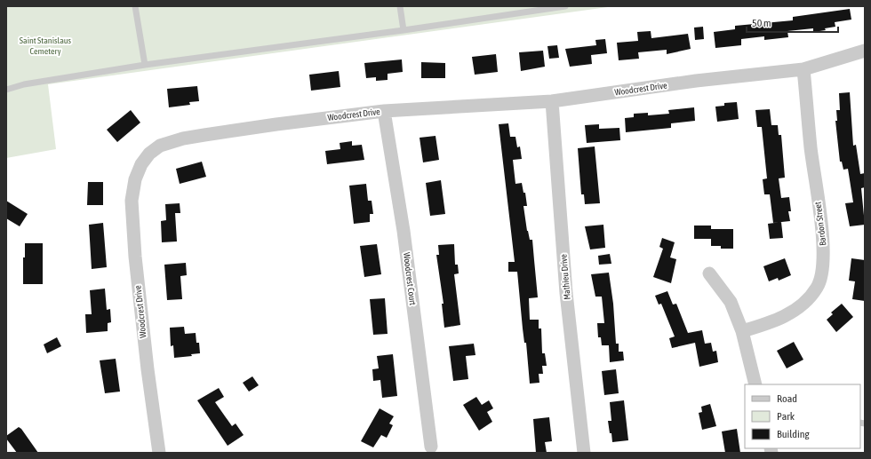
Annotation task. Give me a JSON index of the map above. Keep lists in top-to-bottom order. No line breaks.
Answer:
{"streets":{"street":["Woodcrest Drive","Bardon Street","Mathieu Drive","Woodcrest Court"]},"crossings":[["Woodcrest Drive","Bardon Street"],["Woodcrest Drive","Mathieu Drive"],["Woodcrest Drive","Woodcrest Court"]],"parks":["Saint Stanislaus Cemetery"],"legend":["Road","Park","Building"],"scale_bar":"50 m"}
